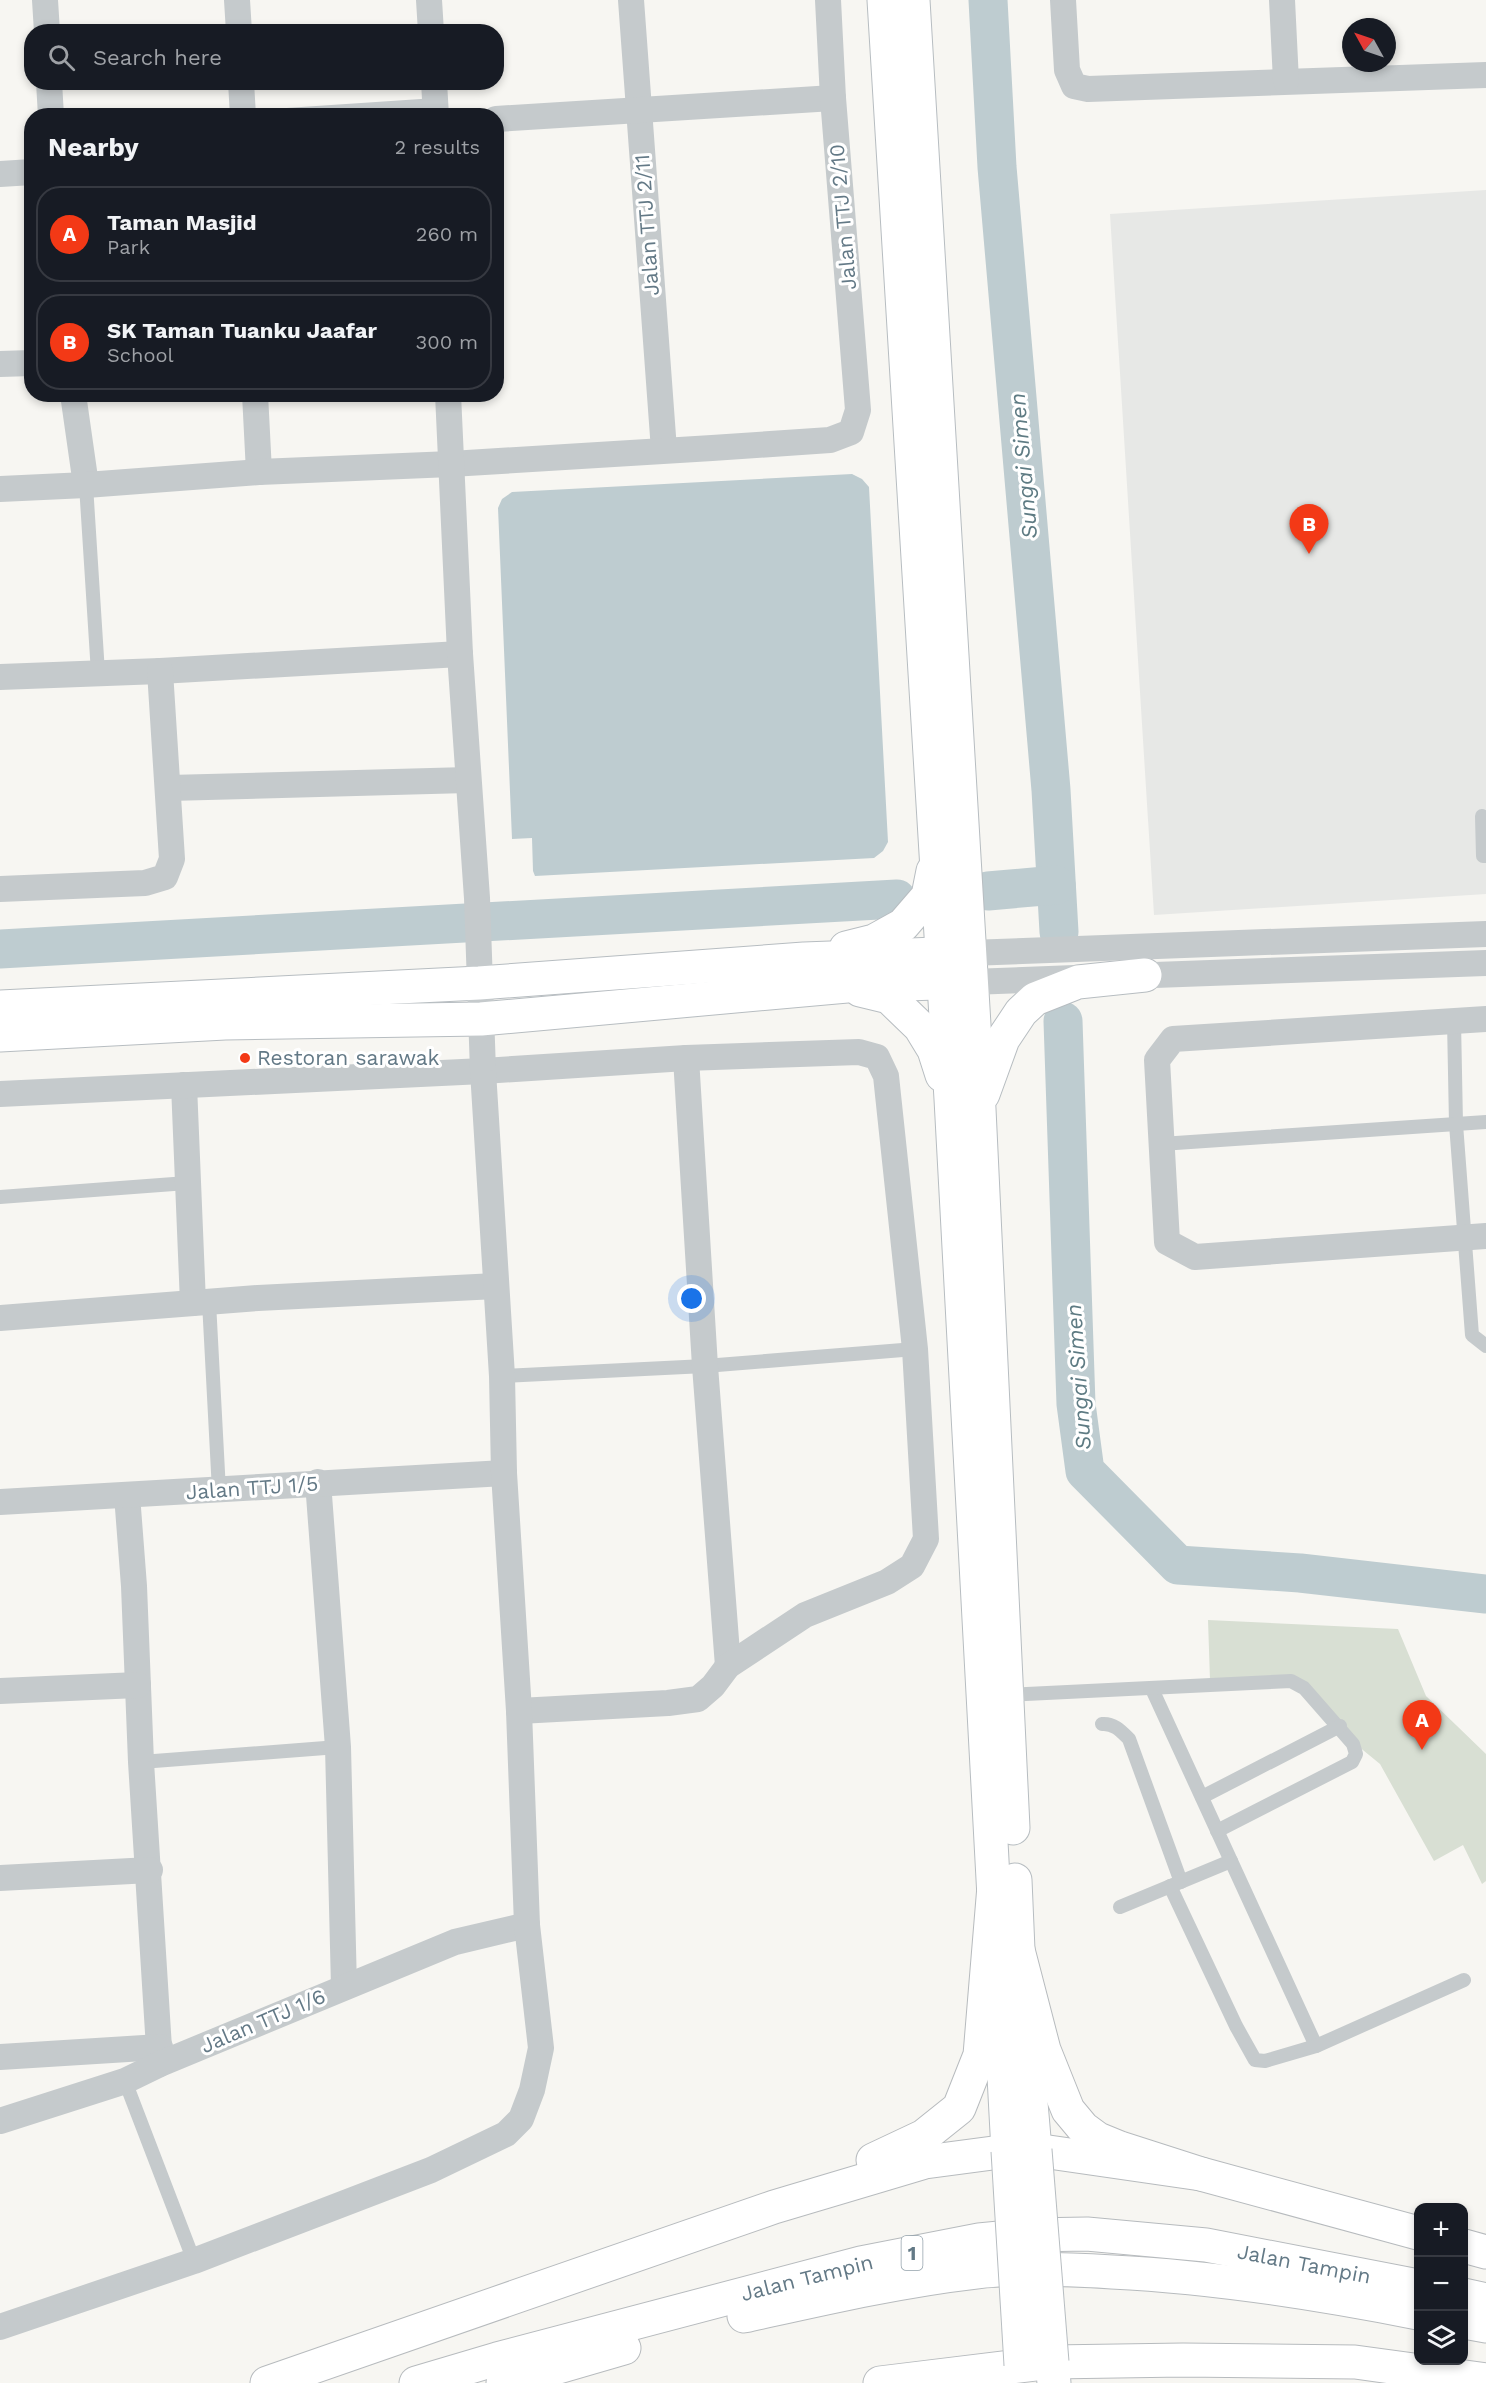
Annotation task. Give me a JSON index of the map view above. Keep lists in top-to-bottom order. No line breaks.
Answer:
{"streets":{"main road":["1","Jalan Tampin"],"street":["Jalan TTJ 2/10","Jalan TTJ 2/11","Jalan TTJ 1/5","Jalan TTJ 1/6"]},"crossings":[["Jalan TTJ 2/10","Jalan TTJ 2/11"]],"water":["Sungai Simen"],"places":["Restoran sarawak"],"north":"top left","page":{"search":"Search here","heading":["Nearby","2 results"],"list":[{"mark":"A","name":"Taman Masjid","note":"Park","value":"260 m"},{"mark":"B","name":"SK Taman Tuanku Jaafar","note":"School","value":"300 m"}],"pins":["B","A"],"map_buttons":["+","−"]}}
